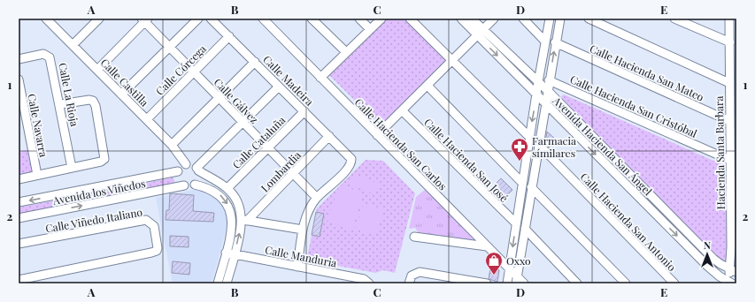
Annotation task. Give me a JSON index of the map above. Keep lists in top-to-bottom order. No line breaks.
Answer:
{"streets":{"street":["Calle Córcega","Calle Hacienda San Mateo","Calle Madeira","Calle Castilla","Calle La Rioja","Calle Gálvez","Calle Hacienda San Cristóbal","Calle Navarra","Calle Cataluña","Calle Hacienda San Carlos","Avenida Hacienda San Ángel","Hacienda Santa Barbara","Calle Hacienda San José","Lombardia","Avenida los Viñedos","Calle Viñedo Italiano","Calle Hacienda San Antonio","Calle Manduria"]},"crossings":[["Calle Córcega","Calle Madeira"],["Calle Córcega","Calle Castilla"],["Calle Córcega","Calle Gálvez"],["Calle Hacienda San Mateo","Hacienda Santa Barbara"],["Calle Madeira","Calle Gálvez"],["Calle Madeira","Calle Cataluña"],["Calle Madeira","Lombardia"],["Calle Castilla","Avenida los Viñedos"],["Calle Gálvez","Calle Cataluña"],["Calle Gálvez","Lombardia"],["Calle Hacienda San Cristóbal","Hacienda Santa Barbara"],["Avenida Hacienda San Ángel","Hacienda Santa Barbara"]],"places":{"pharmacy":["Farmacia símilares"],"shop":["Oxxo"]},"north":"top","grid":{"columns":["A","B","C","D","E"],"rows":["1","2"]}}
